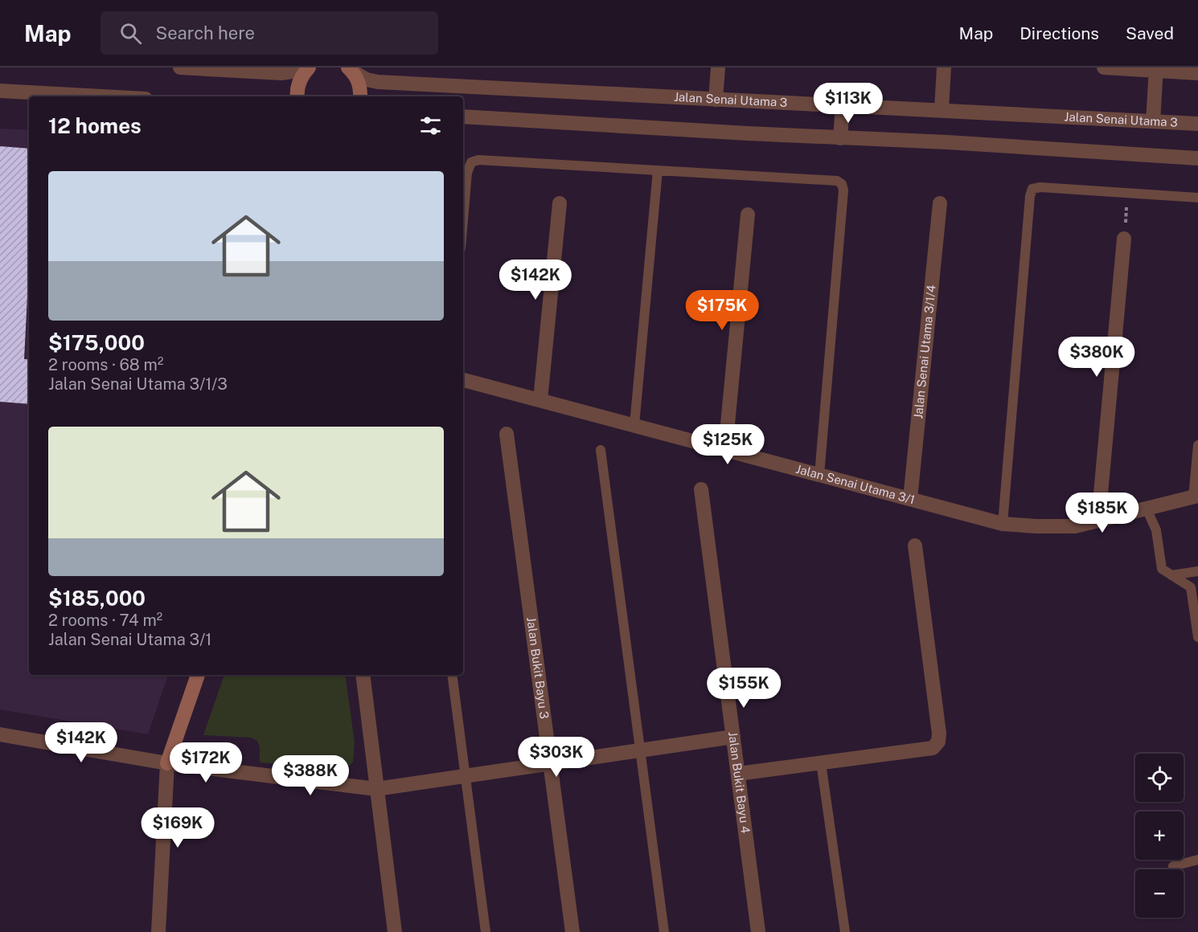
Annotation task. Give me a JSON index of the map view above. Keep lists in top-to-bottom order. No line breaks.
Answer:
{"streets":{"street":["Jalan Senai Utama 3","Jalan Senai Utama 3/1/4","Jalan Senai Utama 3/1","Jalan Bukit Bayu 3","Jalan Bukit Bayu 4"]},"crossings":[["Jalan Senai Utama 3/1/4","Jalan Senai Utama 3/1"]],"page":{"header":"Map","search":"Search here","nav":["Map","Directions","Saved"],"price":["$113K","$142K","$175K","$380K","$125K","$185K","$155K","$142K","$303K","$172K","$388K","$169K"],"heading":"12 homes","list":[{"name":"$175,000","note":"2 rooms · 68 m² · Jalan Senai Utama 3/1/3"},{"name":"$185,000","note":"2 rooms · 74 m² · Jalan Senai Utama 3/1"}],"map_buttons":["+","−"]}}
